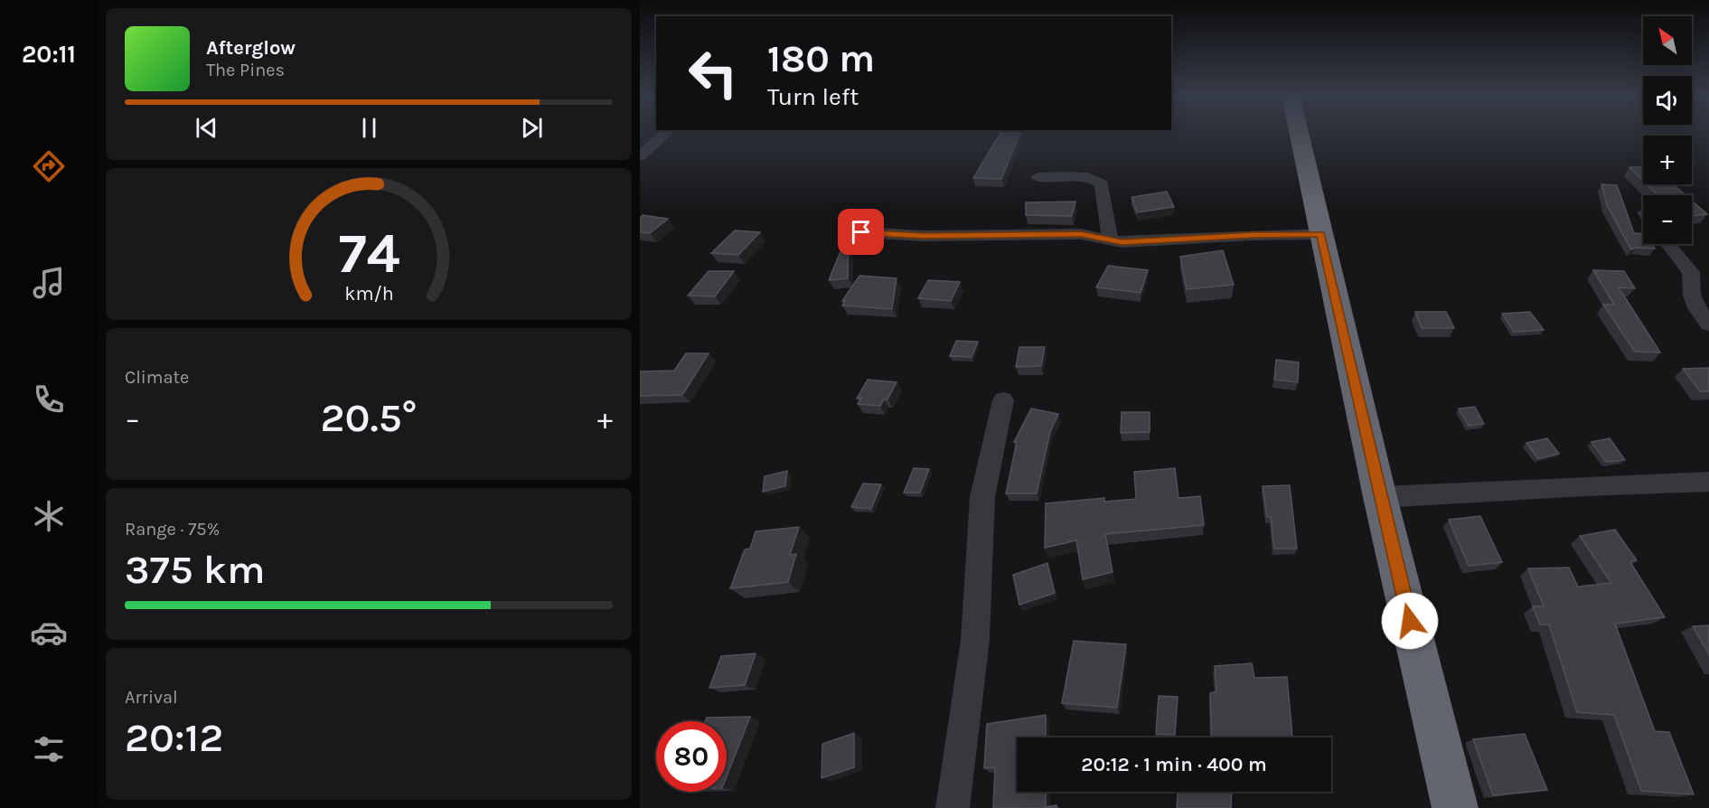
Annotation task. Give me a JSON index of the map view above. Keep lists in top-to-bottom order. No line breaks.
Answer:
{"north":"top left","page":{"tabs":"20:11","map_buttons":["+","−"],"turn":["180 m","Turn left"],"song":["Afterglow","The Pines"],"tile":["Climate",["Range · 75%","375 km"],["Arrival","20:12"]],"heat":["−","20.5°","+"],"limit":"80","trip":"20:12 · 1 min · 400 m","gauge":["74","km/h"]}}
